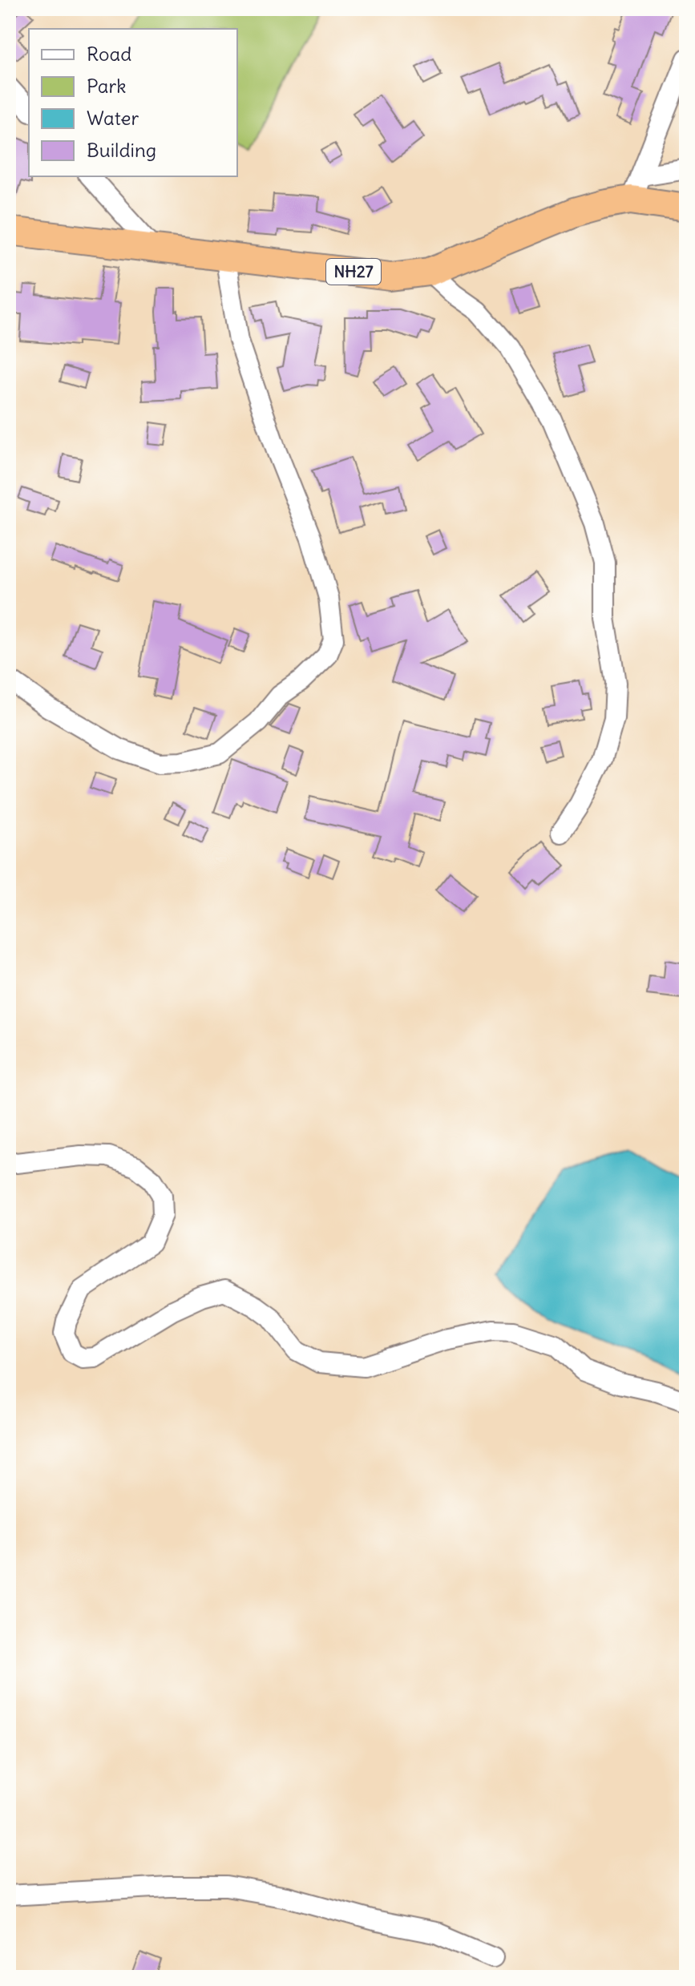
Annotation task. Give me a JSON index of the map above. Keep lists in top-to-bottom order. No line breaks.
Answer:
{"streets":{"highway":["NH27"]},"legend":["Road","Park","Water","Building"]}
